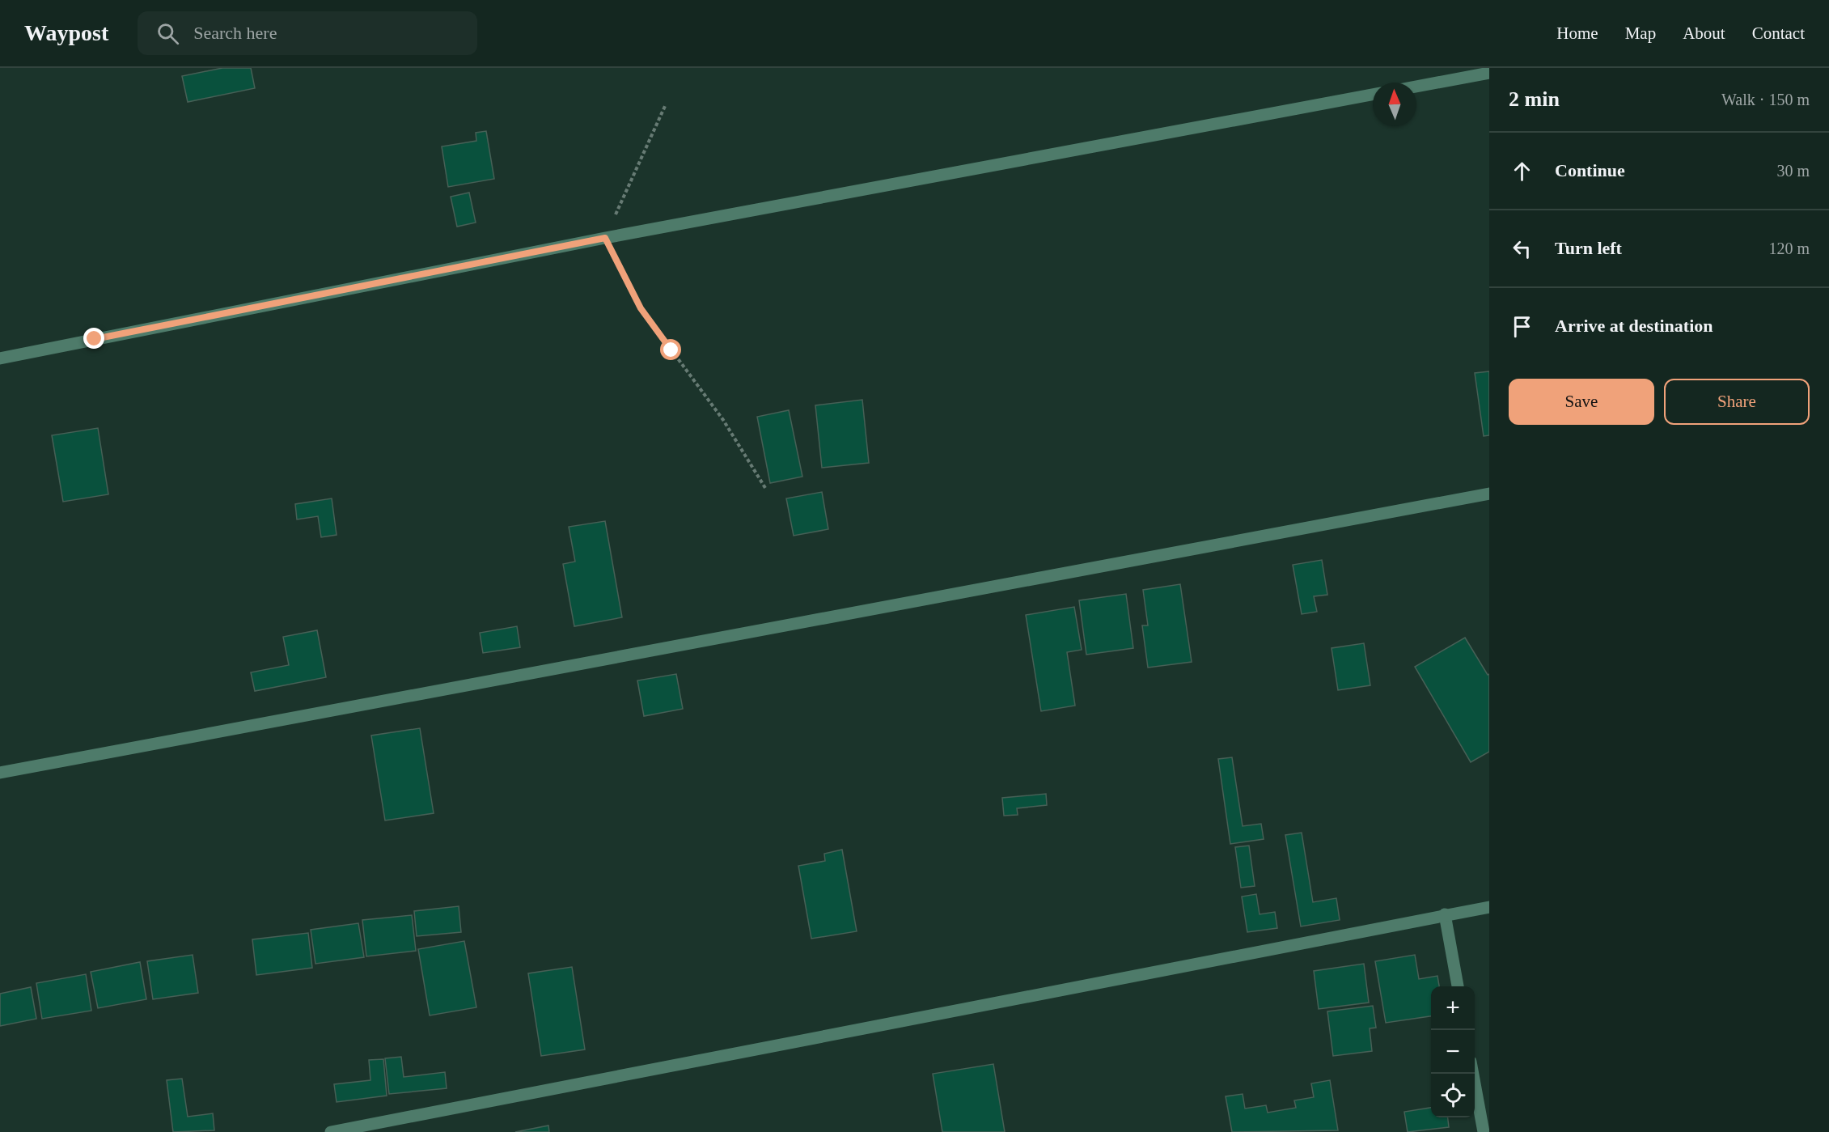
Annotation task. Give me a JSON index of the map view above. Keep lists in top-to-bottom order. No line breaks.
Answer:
{"north":"top","page":{"header":"Waypost","search":"Search here","nav":["Home","Map","About","Contact"],"heading":["2 min","Walk · 150 m"],"list":[["Continue","30 m"],["Turn left","120 m"],"Arrive at destination"],"buttons":["Save","Share"],"map_buttons":["+","−"]}}
